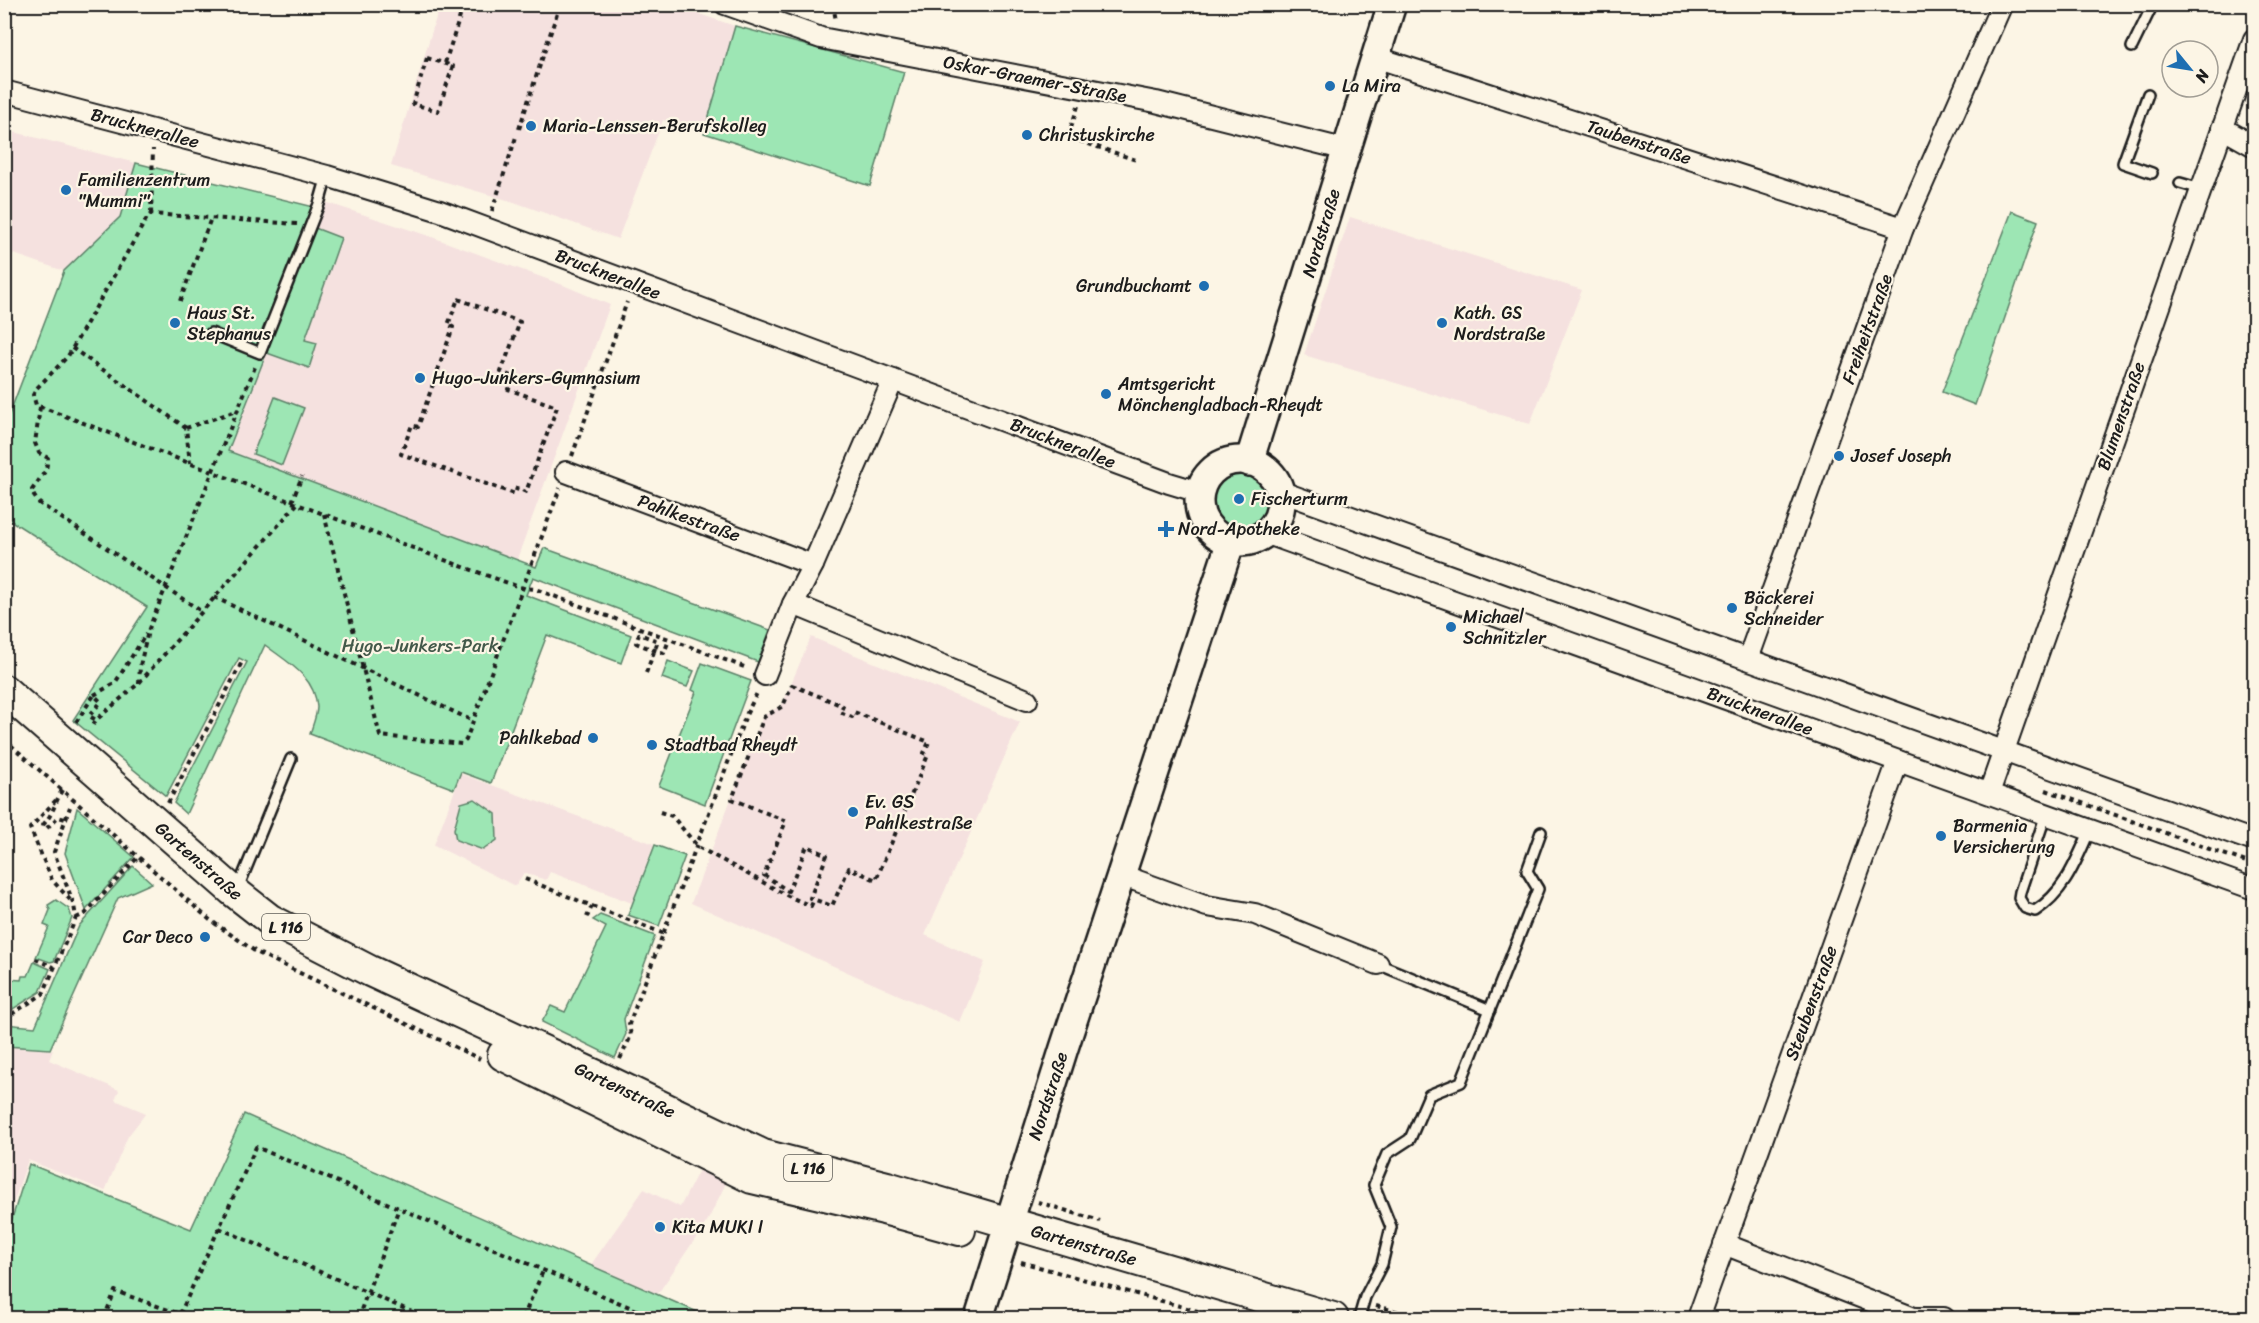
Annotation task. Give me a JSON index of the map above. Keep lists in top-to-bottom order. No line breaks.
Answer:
{"streets":{"main road":["Gartenstraße","L 116"],"street":["Oskar-Graemer-Straße","Brucknerallee","Taubenstraße","Nordstraße","Freiheitstraße","Blumenstraße","Pahlkestraße","Steubenstraße"]},"crossings":[["Oskar-Graemer-Straße","Nordstraße"],["Brucknerallee","Nordstraße"],["Brucknerallee","Blumenstraße"],["Brucknerallee","Steubenstraße"],["Taubenstraße","Nordstraße"],["Taubenstraße","Freiheitstraße"],["Nordstraße","Gartenstraße"]],"parks":["Hugo-Junkers-Park"],"places":{"other":["La Mira","Maria-Lenssen-Berufskolleg","Christuskirche","Familienzentrum \"Mummi\"","Grundbuchamt","Haus St. Stephanus","Kath. GS Nordstraße","Hugo-Junkers-Gymnasium","Amtsgericht Mönchengladbach-Rheydt","Josef Joseph","Fischerturm","Bäckerei Schneider","Michael Schnitzler","Pahlkebad","Stadtbad Rheydt","Ev. GS Pahlkestraße","Barmenia Versicherung","Car Deco","Kita MUKI I"],"health":["Nord-Apotheke"]},"north":"bottom right"}
